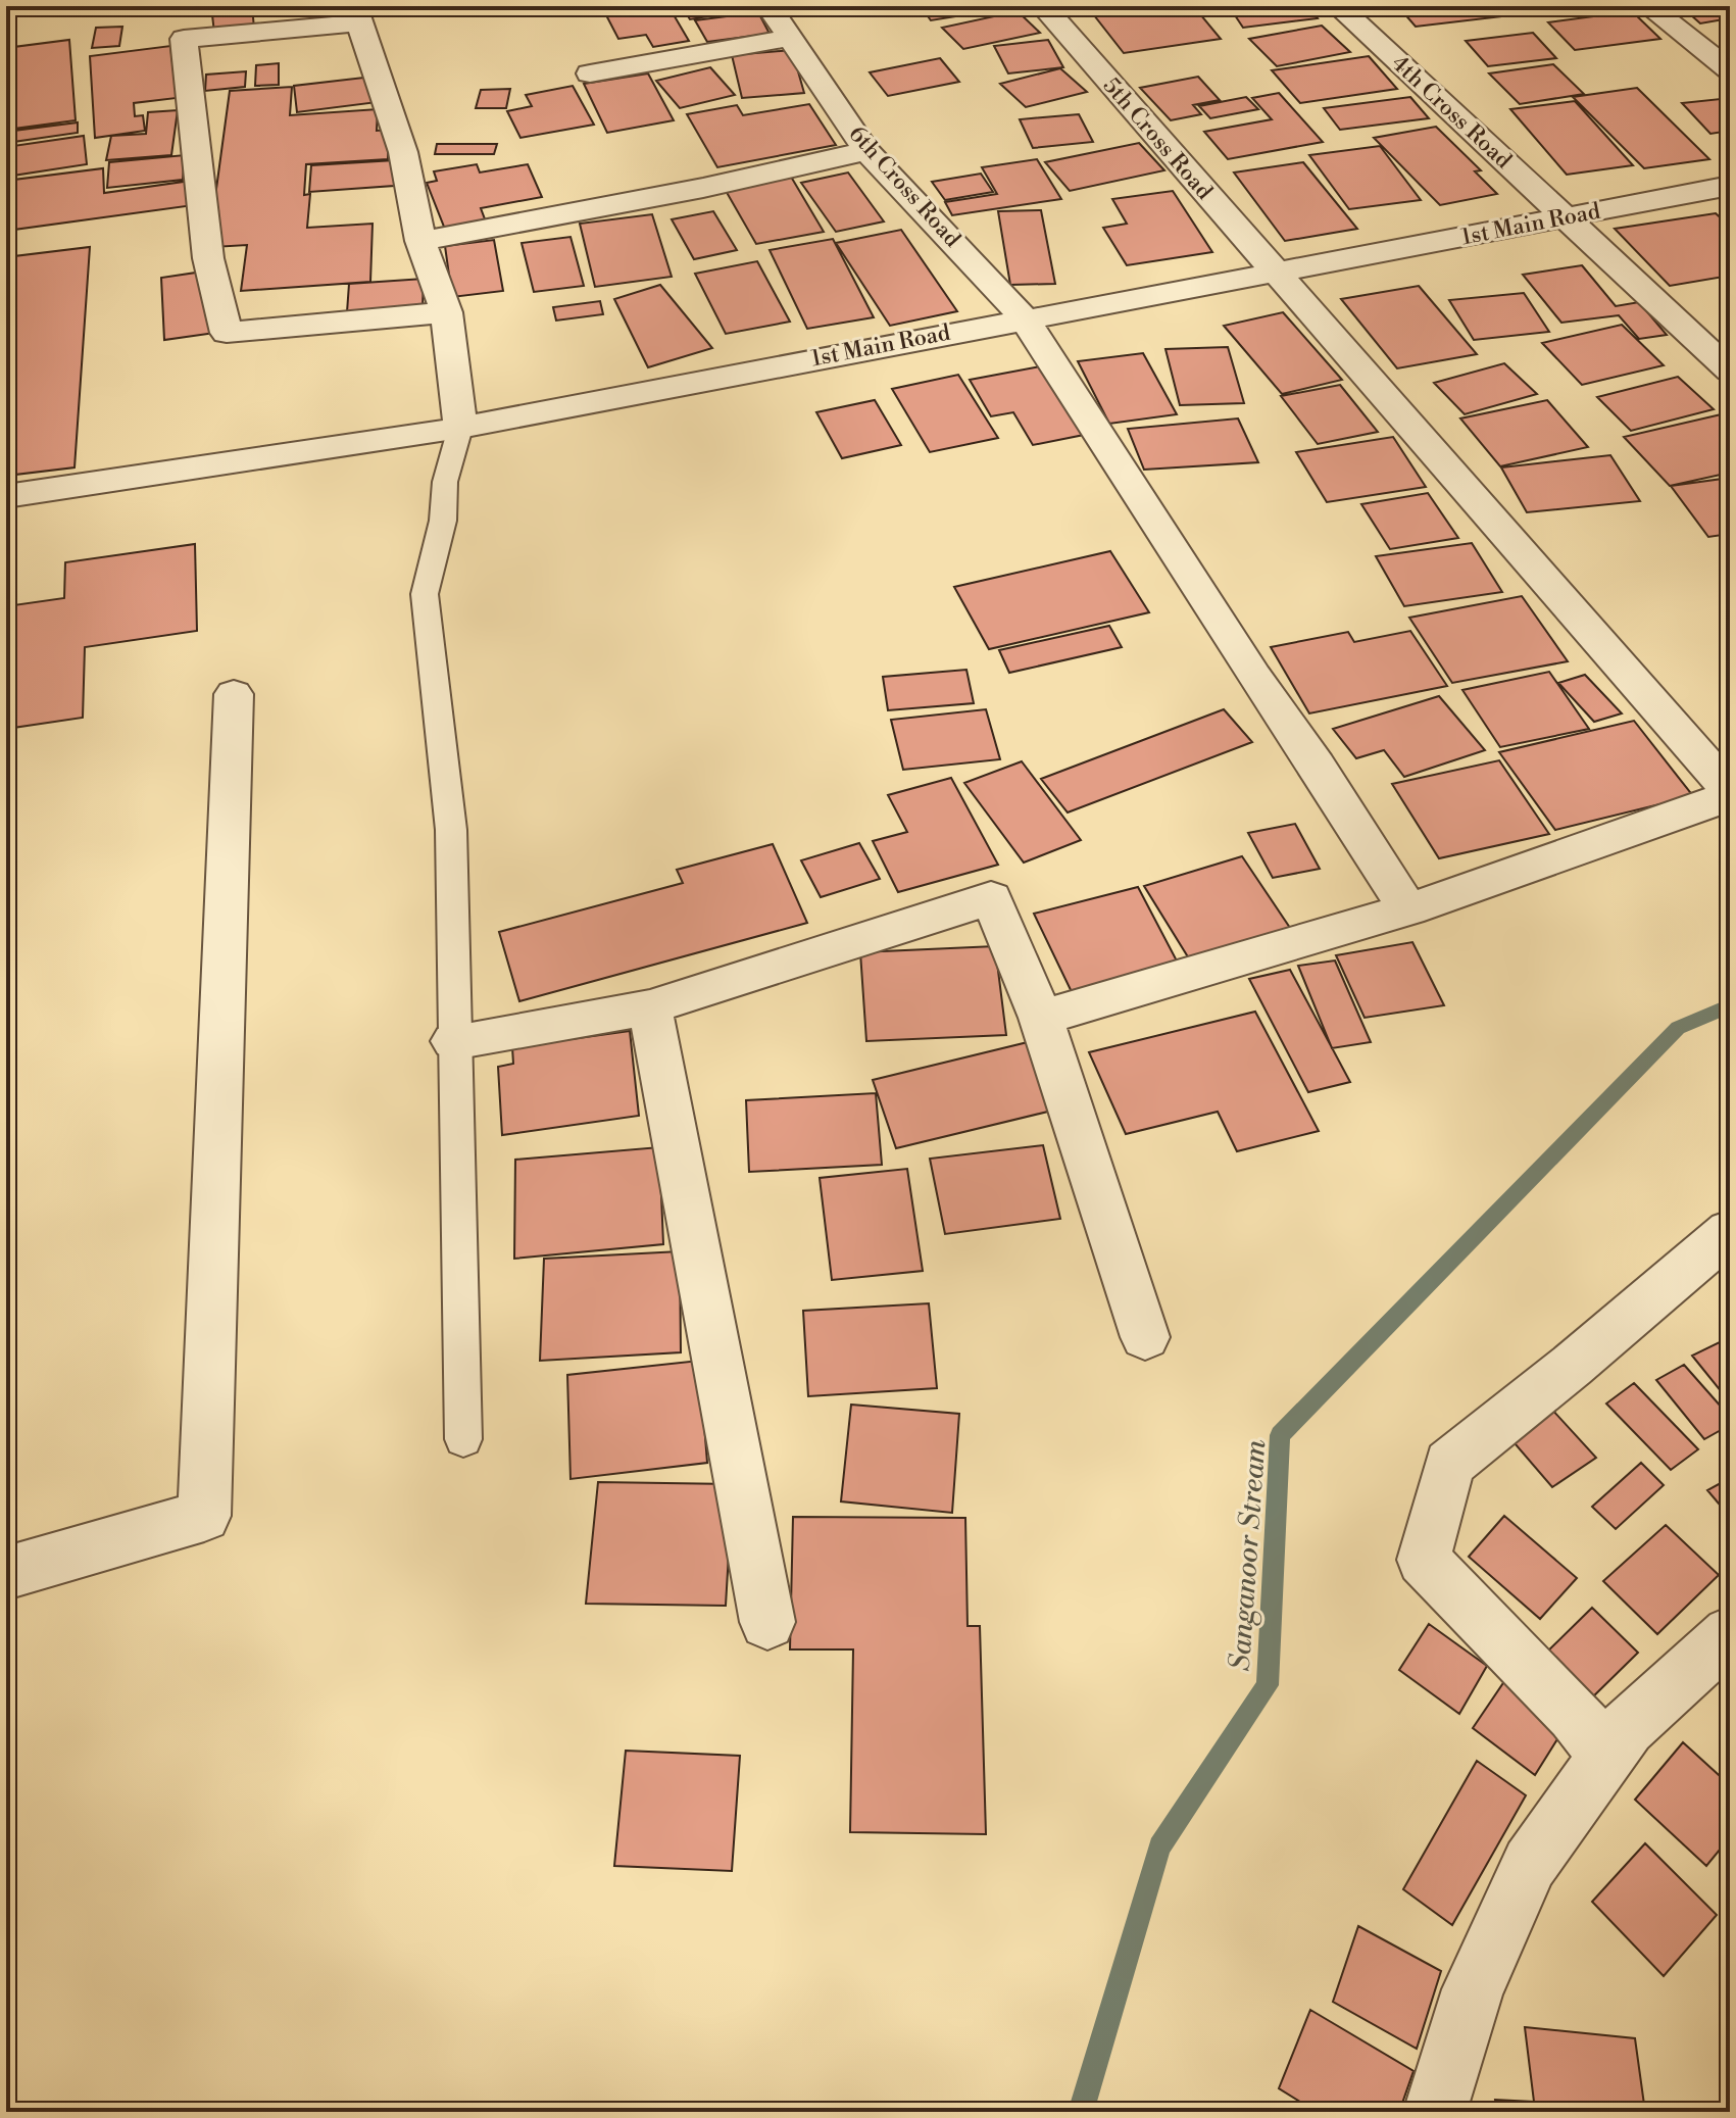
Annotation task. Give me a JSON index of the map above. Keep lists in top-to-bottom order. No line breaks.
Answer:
{"streets":{"street":["4th Cross Road","5th Cross Road","6th Cross Road","1st Main Road"]},"crossings":[["4th Cross Road","1st Main Road"],["5th Cross Road","1st Main Road"],["6th Cross Road","1st Main Road"]],"water":["Sanganoor Stream"]}
